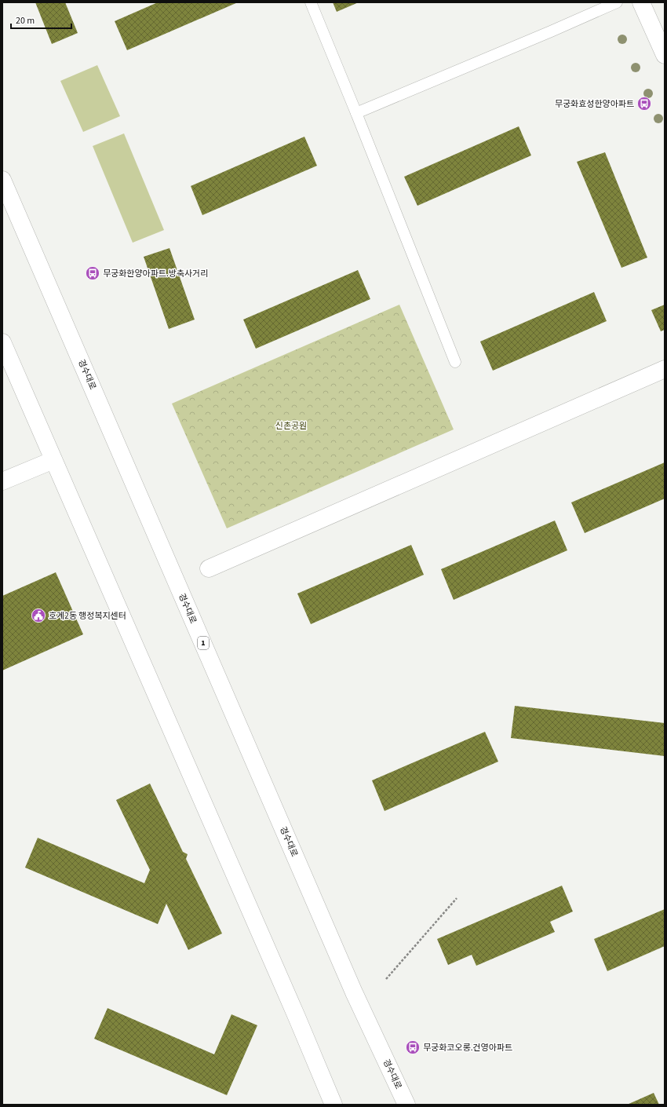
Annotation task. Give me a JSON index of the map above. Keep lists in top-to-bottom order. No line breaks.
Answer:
{"streets":{"main road":["경수대로","1"]},"parks":["신촌공원"],"places":{"bus stop":["무궁화효성한양아파트","무궁화한양아파트.방축사거리","무궁화코오롱.건영아파트"],"public building":["호계2동 행정복지센터"]},"scale_bar":"20 m"}
